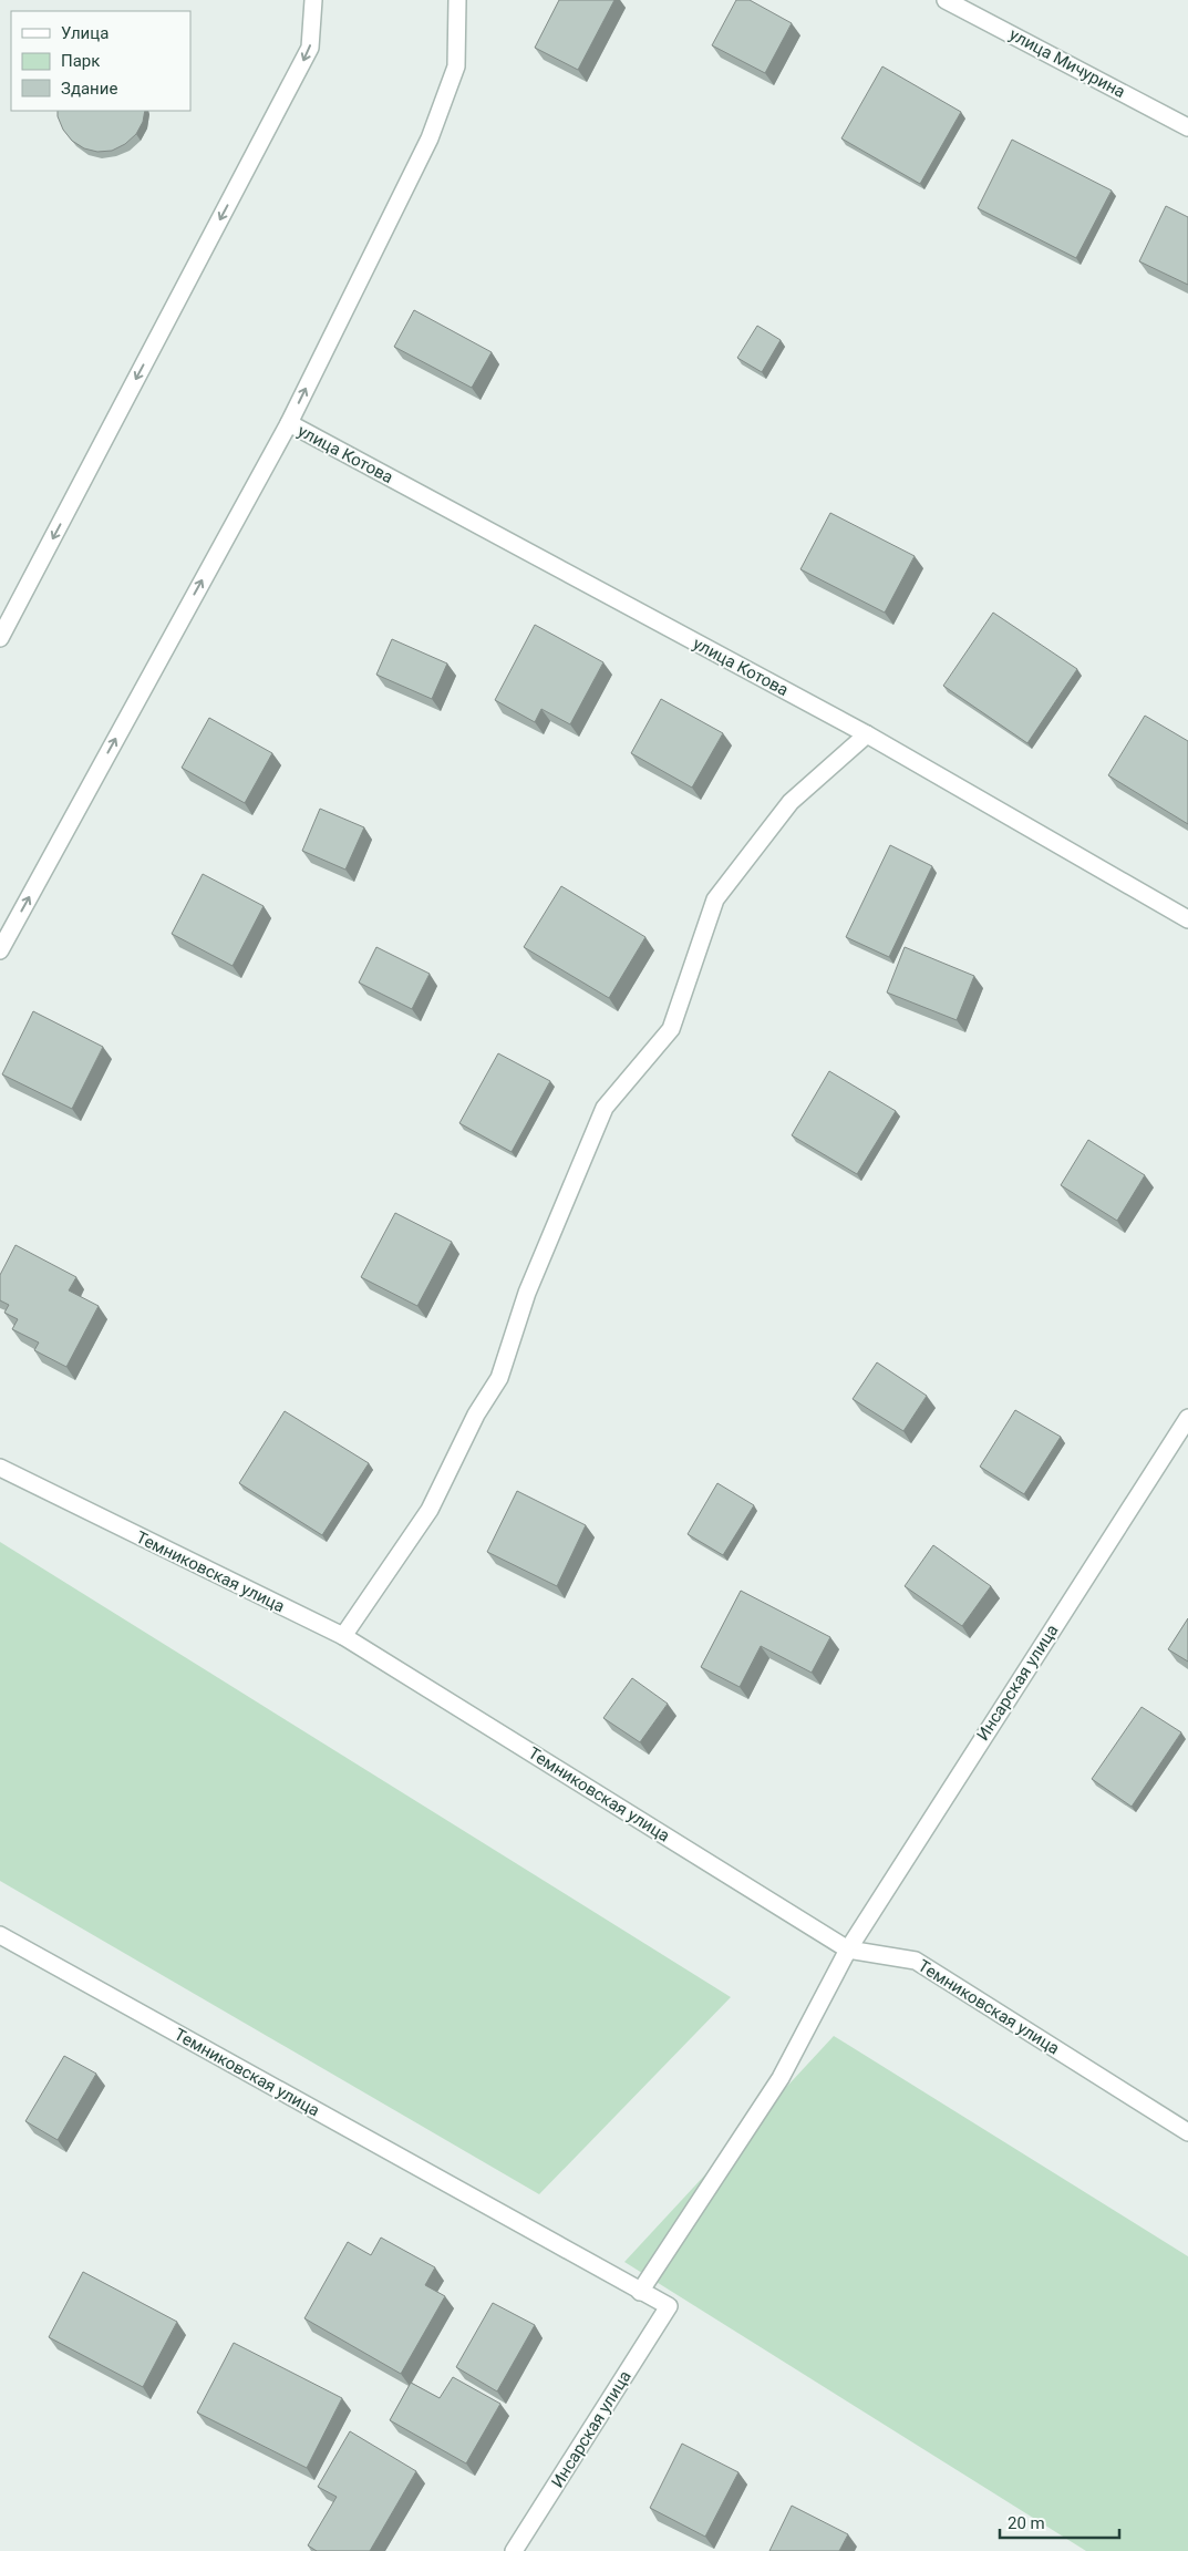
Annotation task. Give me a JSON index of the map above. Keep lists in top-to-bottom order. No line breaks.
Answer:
{"streets":{"street":["улица Мичурина","улица Котова","Темниковская улица","Инсарская улица"]},"crossings":[["Темниковская улица","Инсарская улица"]],"legend":["Улица","Парк","Здание"],"scale_bar":"20 m"}
